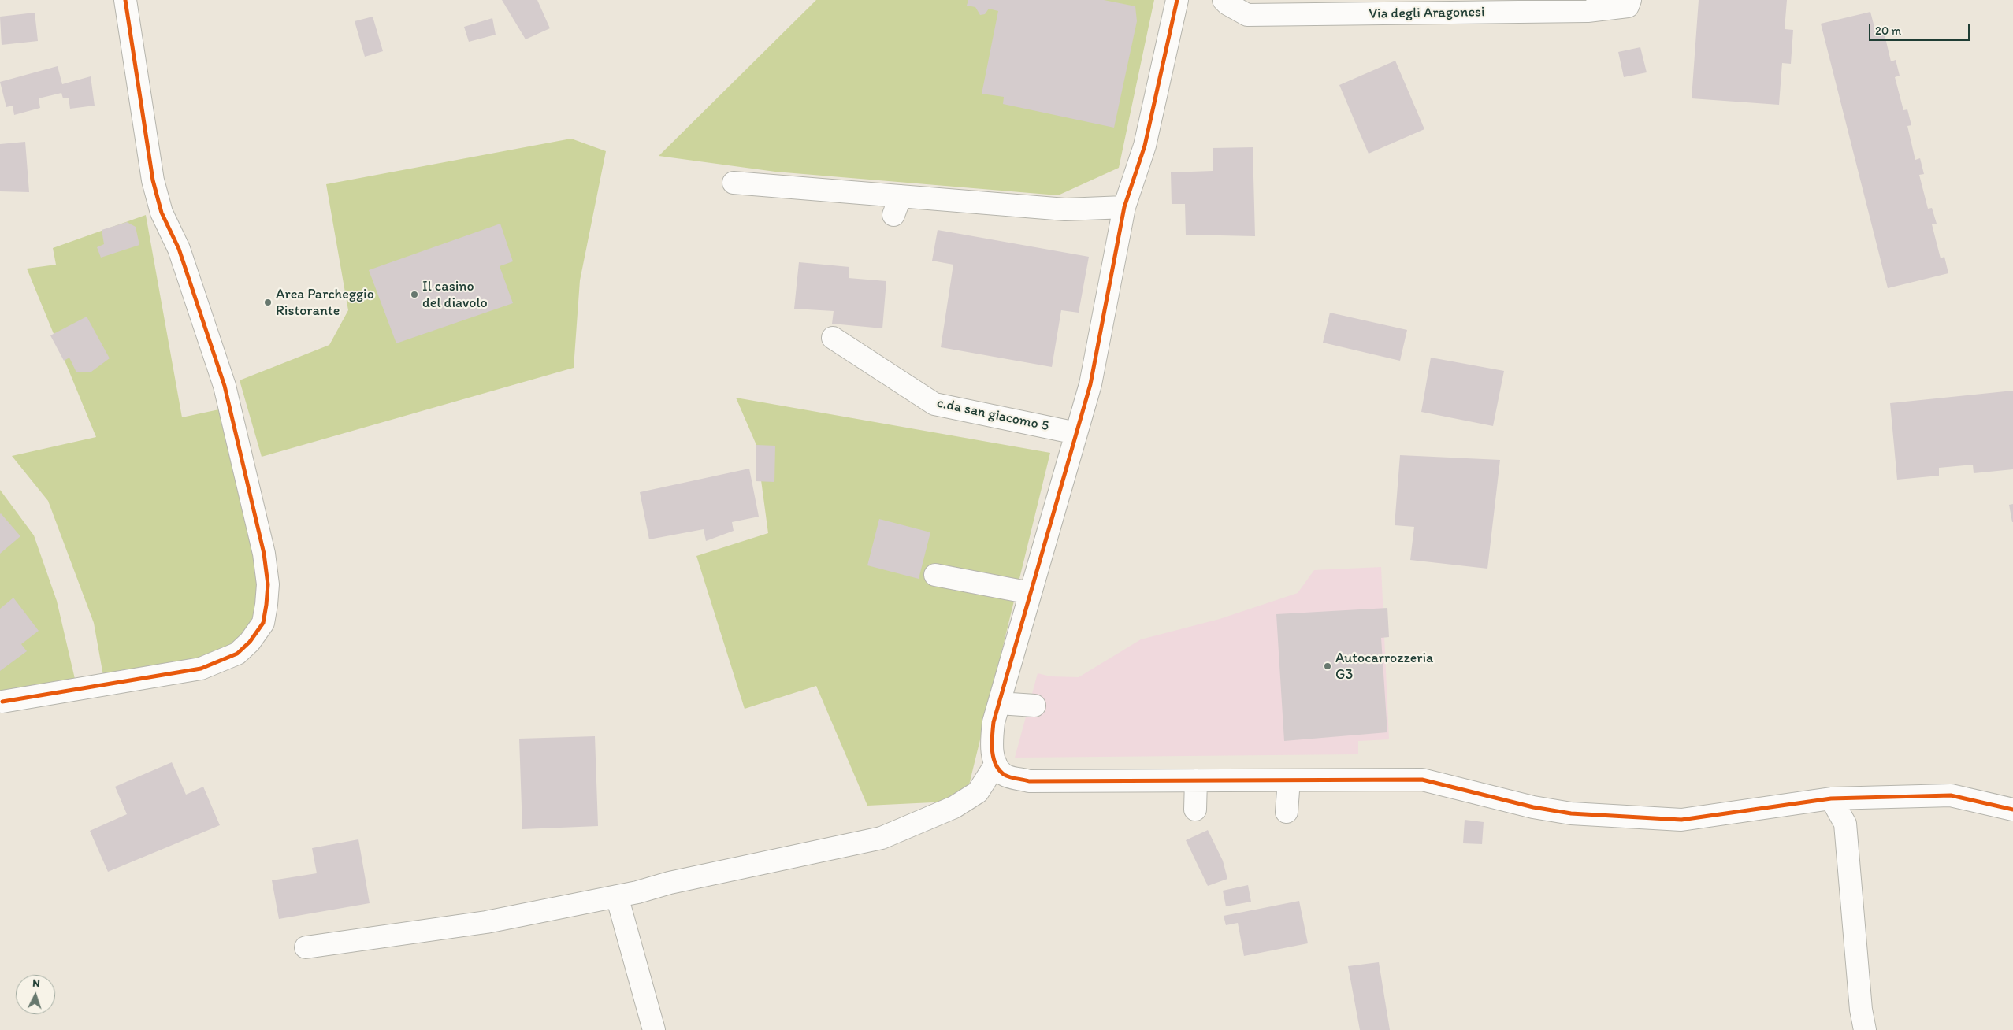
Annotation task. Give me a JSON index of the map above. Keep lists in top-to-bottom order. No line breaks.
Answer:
{"streets":{"street":["Via degli Aragonesi","c.da san giacomo 5"]},"places":["Il casino del diavolo","Area Parcheggio Ristorante","Autocarrozzeria G3"],"scale_bar":"20 m","north":"top"}
